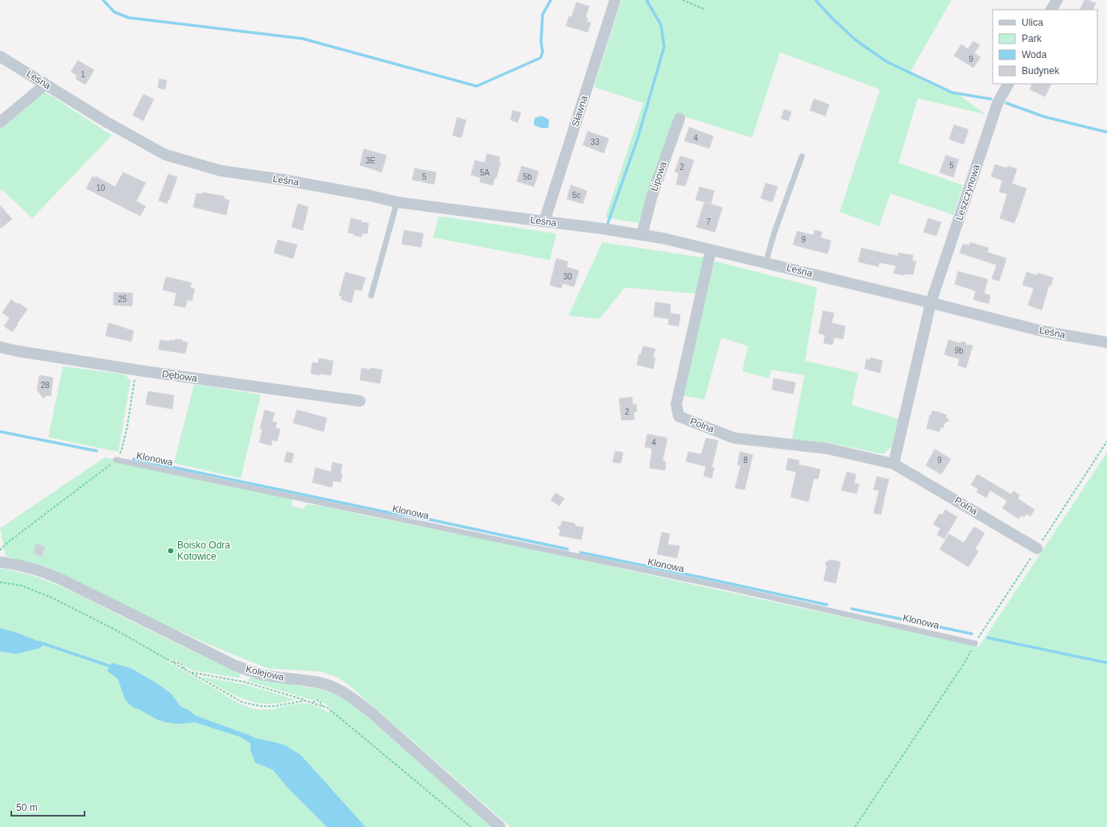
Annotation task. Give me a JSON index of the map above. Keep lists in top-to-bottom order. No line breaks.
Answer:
{"streets":{"street":["Leśna","Sławna","Lipowa","Leszczynowa","Dębowa","Polna","Kolejowa"],"lane":["Klonowa"]},"crossings":[["Leśna","Sławna"],["Leśna","Lipowa"],["Leśna","Leszczynowa"],["Leśna","Polna"]],"places":["Boisko Odra Kotowice"],"house_numbers":["9","1","4","33","3E","5","2","5A","5","5b","10","5c","7","9","30","25","9b","28","2","4","8","9"],"legend":["Ulica","Park","Woda","Budynek"],"scale_bar":"50 m"}
